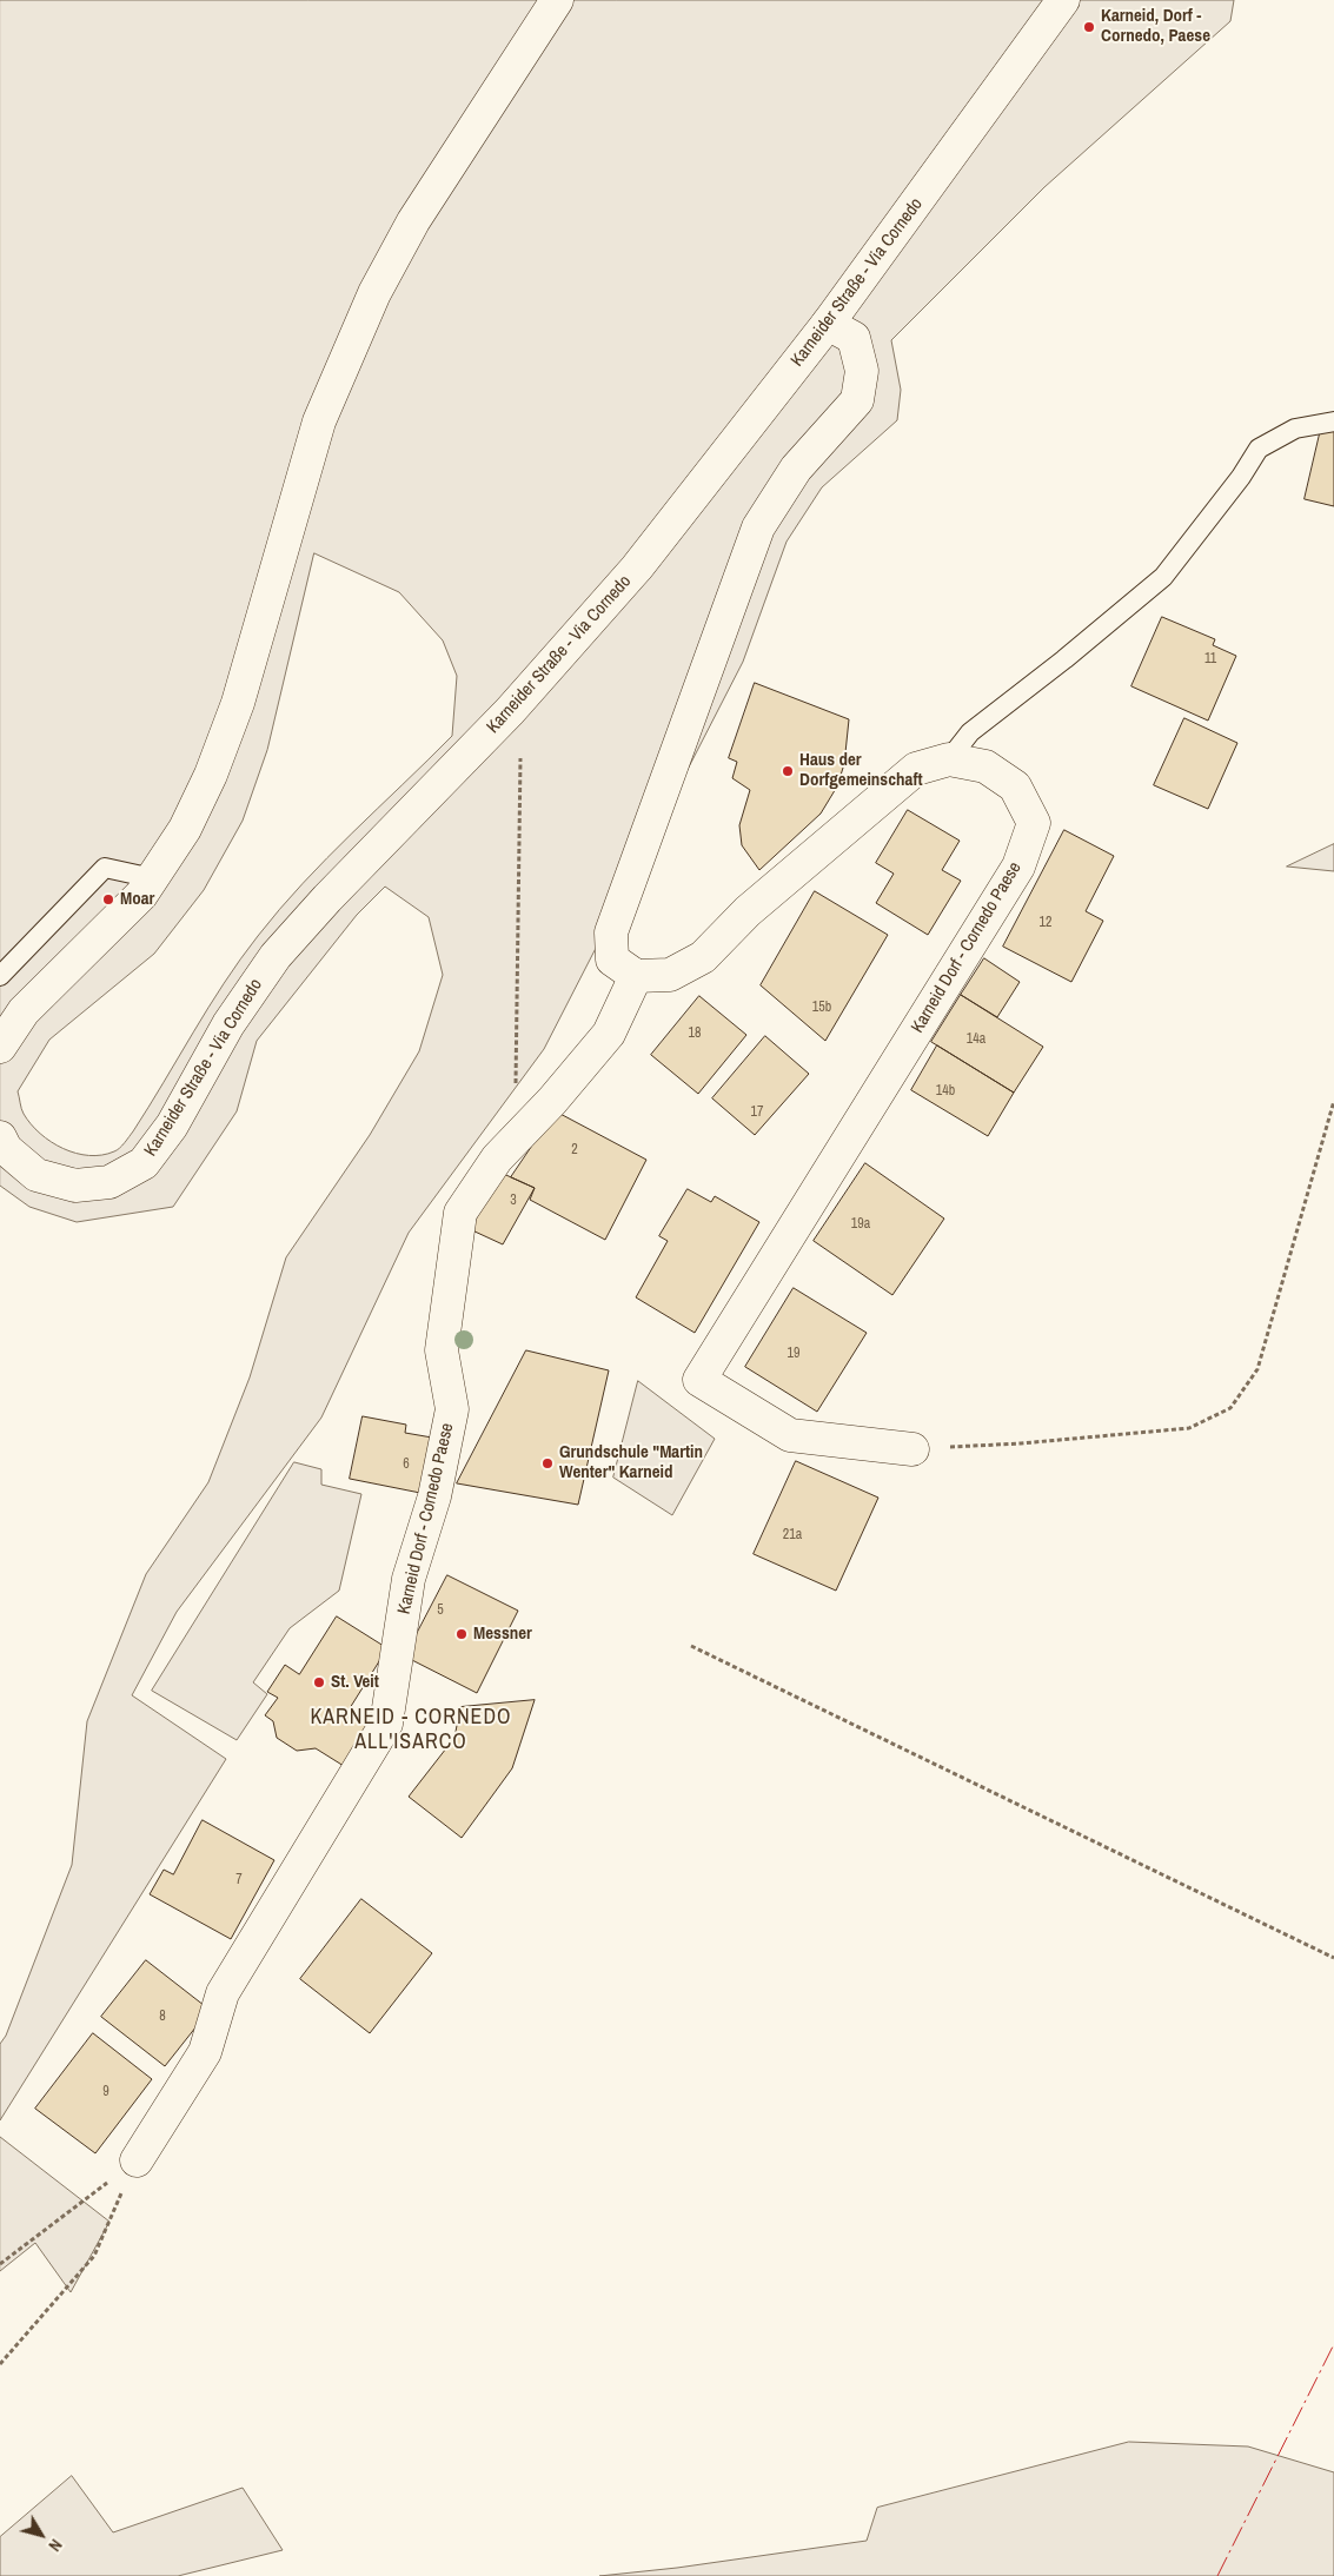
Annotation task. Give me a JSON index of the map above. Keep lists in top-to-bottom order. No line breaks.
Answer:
{"streets":{"street":["Karneider Straße - Via Cornedo","Karneid Dorf - Cornedo Paese"]},"districts":["KARNEID - CORNEDO ALL'ISARCO"],"places":["Karneid, Dorf - Cornedo, Paese","Haus der Dorfgemeinschaft","Moar","Grundschule \"Martin Wenter\" Karneid","Messner","St. Veit"],"house_numbers":["11","12","15b","18","14a","14b","17","2","3","19a","19","6","21a","5","7","8","9"],"north":"bottom right"}
